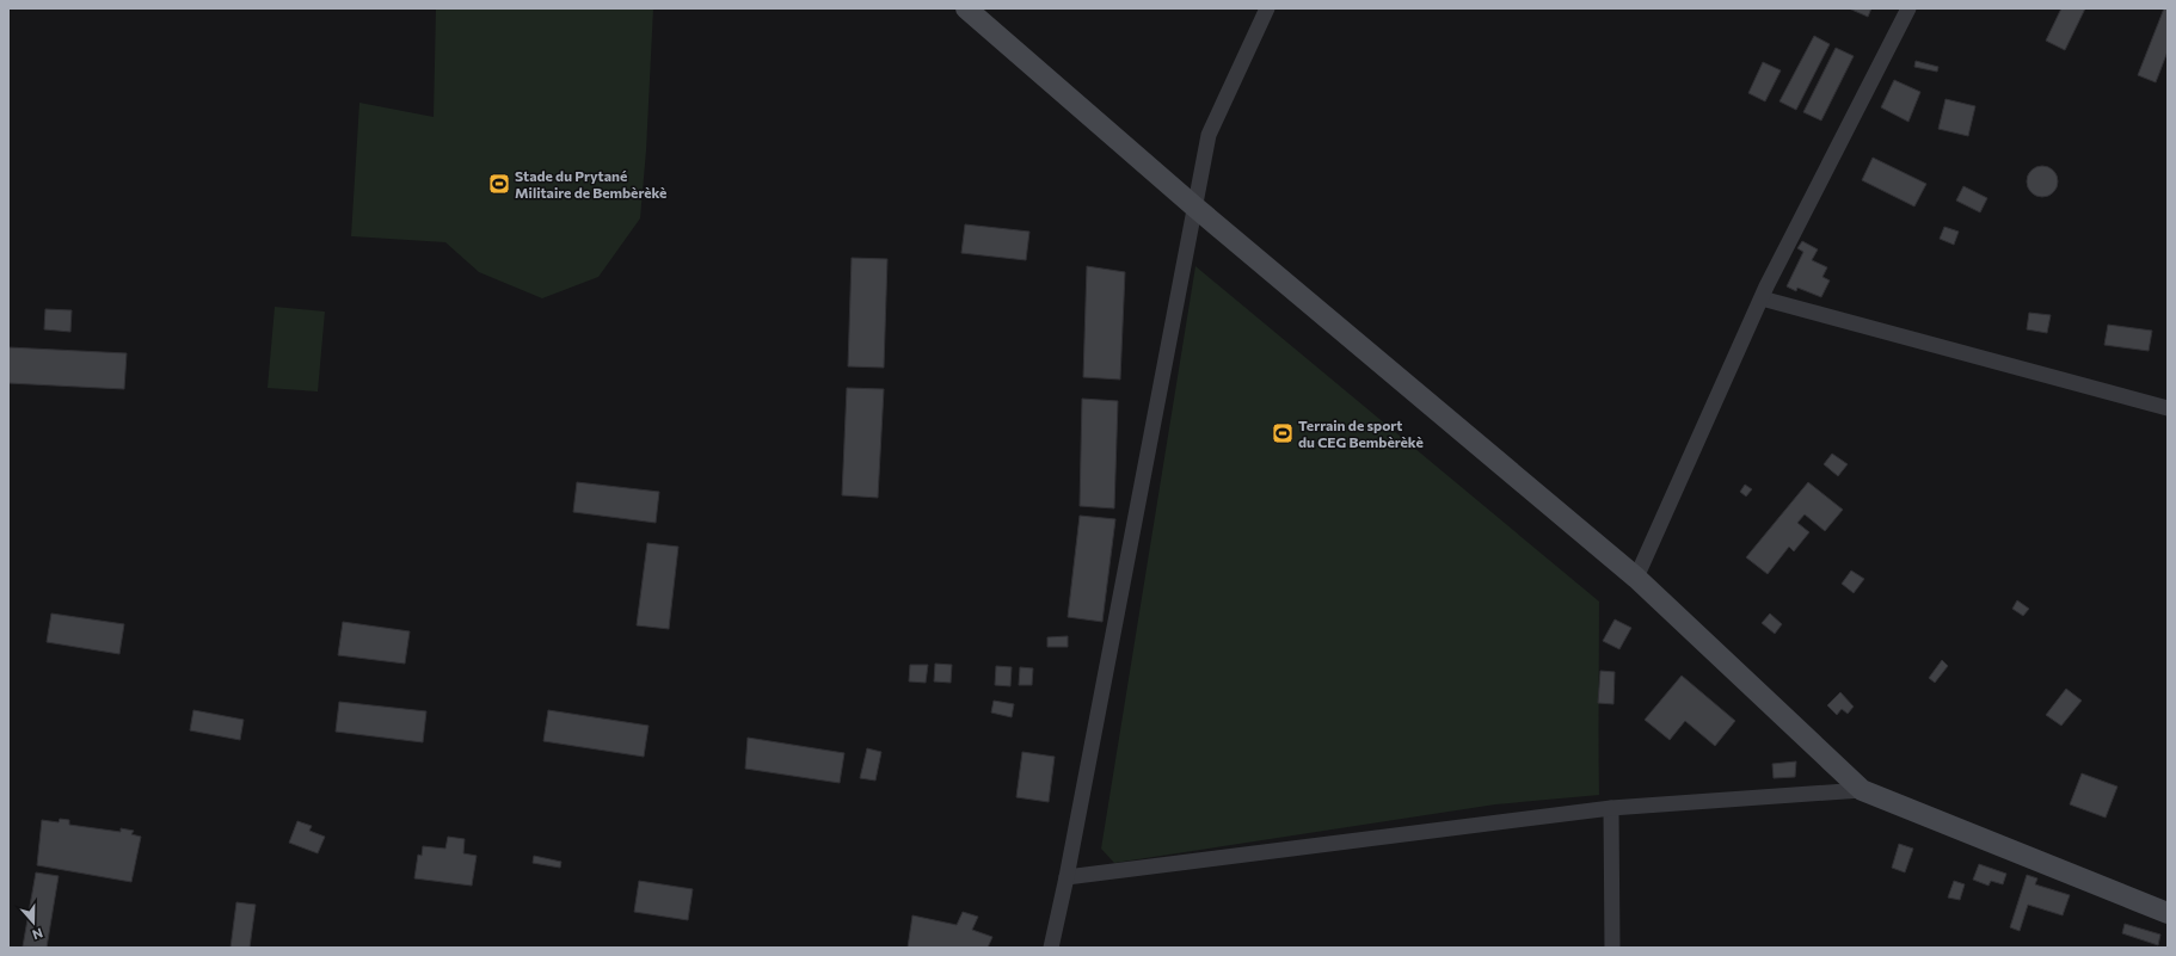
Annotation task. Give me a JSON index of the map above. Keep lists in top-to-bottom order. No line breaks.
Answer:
{"places":{"sports":["Stade du Prytané Militaire de Bembèrèkè","Terrain de sport du CEG Bembèrèkè"]},"north":"bottom"}
